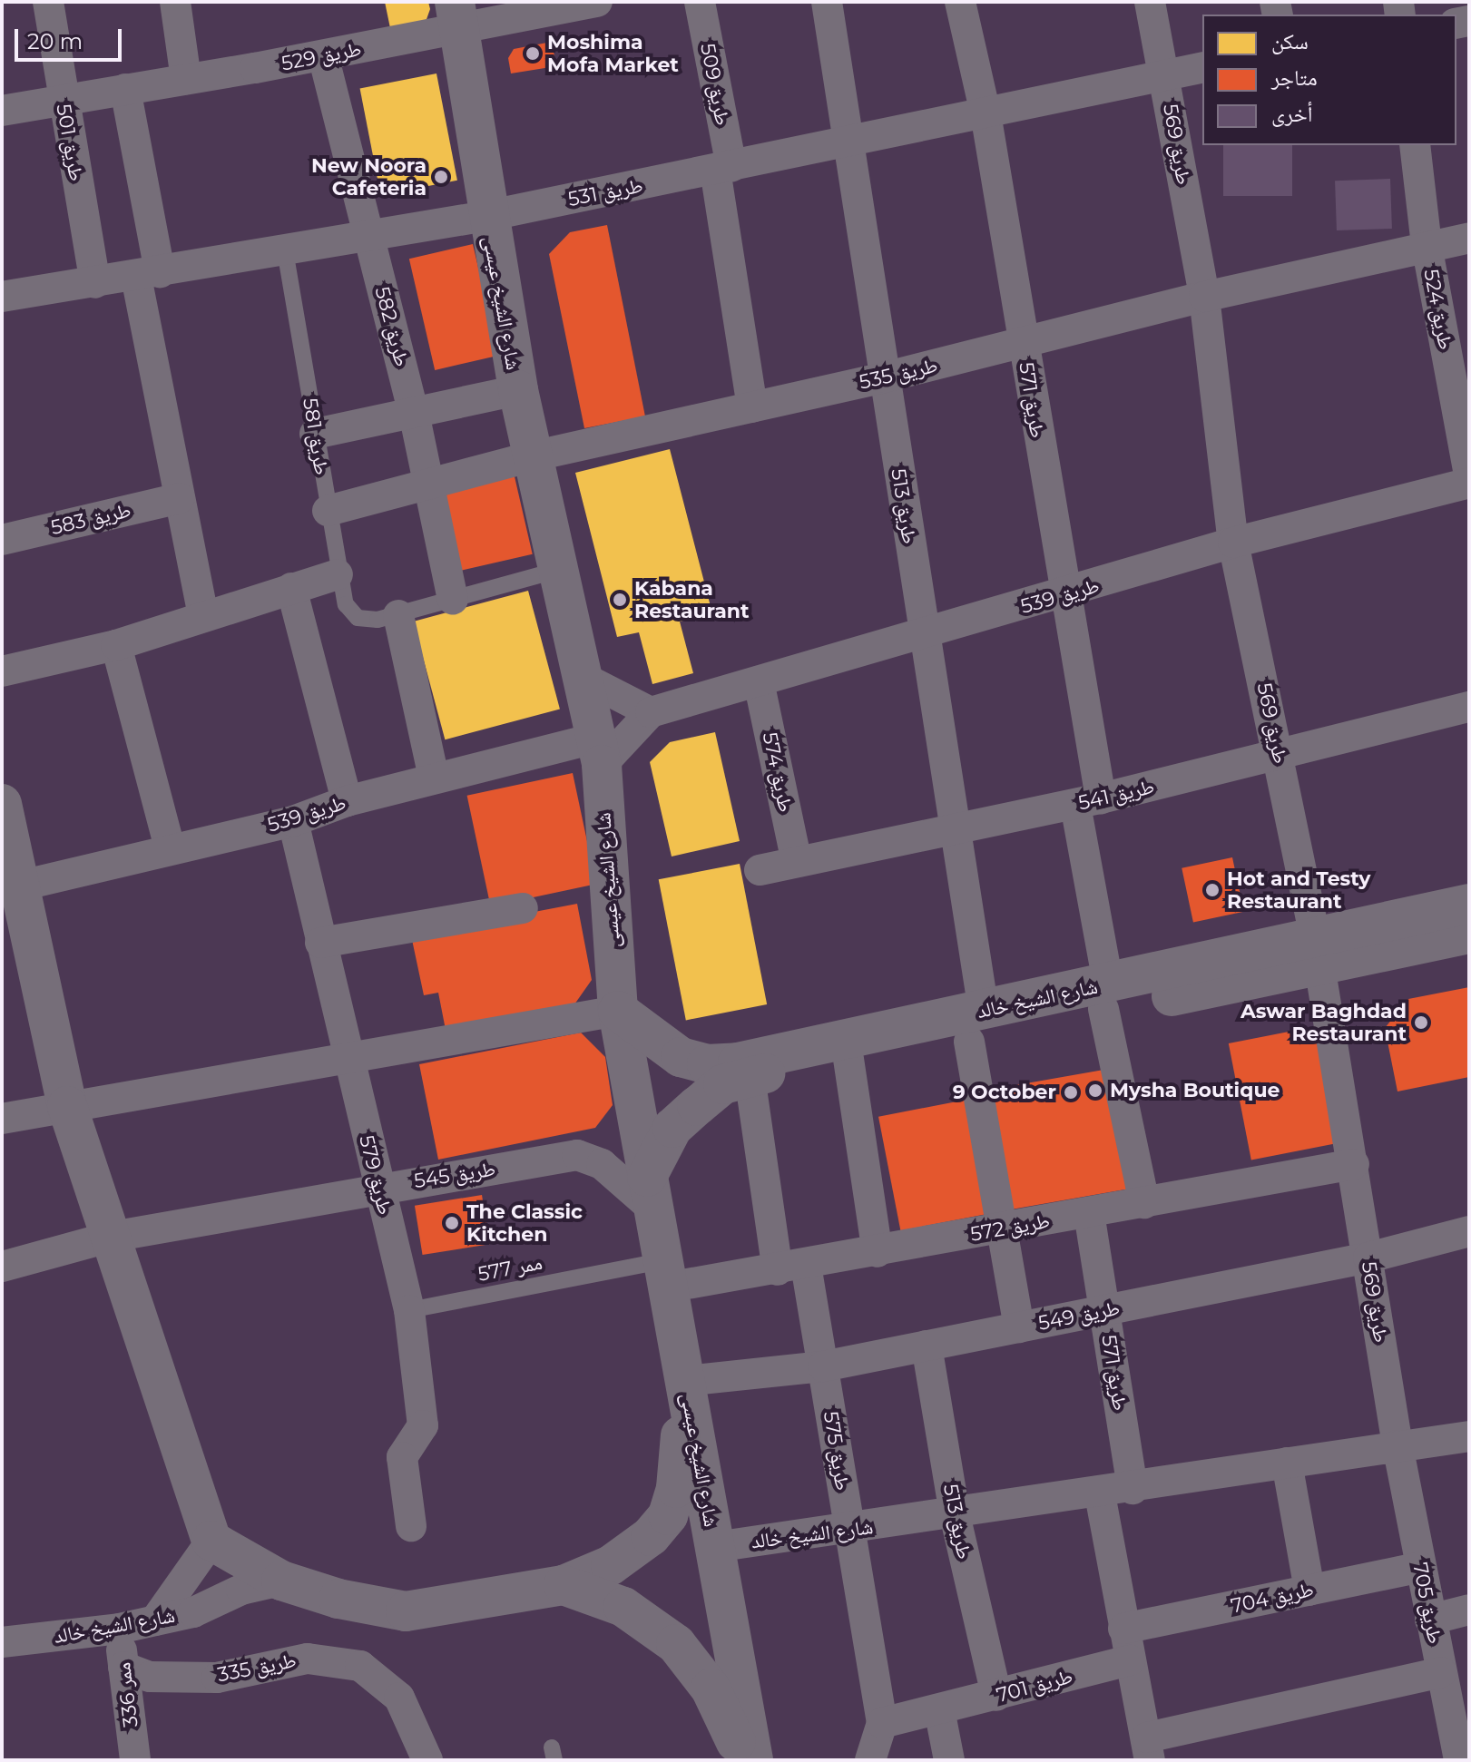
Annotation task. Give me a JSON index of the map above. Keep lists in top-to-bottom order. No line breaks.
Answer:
{"streets":{"street":["طريق 529","طريق 509","طريق 501","طريق 569","طريق 531","شارع الشيخ عيسى","طريق 524","طريق 582","طريق 535","طريق 571","طريق 513","طريق 583","طريق 539","طريق 574","طريق 541","شارع الشيخ خالد","طريق 579","طريق 545","طريق 572","طريق 549","طريق 575","طريق 704","طريق 705","طريق 335","طريق 701","ممر 336"],"lane":["طريق 581","ممر 577"]},"crossings":[["طريق 529","طريق 501"],["طريق 529","شارع الشيخ عيسى"],["طريق 529","طريق 582"],["طريق 509","طريق 531"],["طريق 509","طريق 535"],["طريق 501","طريق 531"],["طريق 569","طريق 531"],["طريق 569","طريق 535"],["طريق 569","طريق 539"],["طريق 569","طريق 541"],["طريق 569","شارع الشيخ خالد"],["طريق 569","طريق 572"],["طريق 569","طريق 549"],["طريق 569","طريق 705"],["طريق 531","شارع الشيخ عيسى"],["طريق 531","طريق 582"],["طريق 531","طريق 571"],["طريق 531","طريق 581"],["طريق 531","طريق 513"],["شارع الشيخ عيسى","طريق 535"],["شارع الشيخ عيسى","طريق 539"],["شارع الشيخ عيسى","شارع الشيخ خالد"],["شارع الشيخ عيسى","طريق 545"],["شارع الشيخ عيسى","طريق 572"],["شارع الشيخ عيسى","ممر 577"],["شارع الشيخ عيسى","طريق 549"],["طريق 524","طريق 535"],["طريق 582","طريق 535"],["طريق 535","طريق 571"],["طريق 535","طريق 581"],["طريق 535","طريق 513"],["طريق 571","طريق 539"],["طريق 571","طريق 541"],["طريق 571","شارع الشيخ خالد"],["طريق 571","طريق 572"],["طريق 571","طريق 549"],["طريق 513","طريق 539"],["طريق 513","طريق 541"],["طريق 513","شارع الشيخ خالد"],["طريق 513","طريق 572"],["طريق 513","طريق 549"],["طريق 513","طريق 701"],["طريق 539","طريق 574"],["طريق 539","طريق 579"],["طريق 574","طريق 541"],["شارع الشيخ خالد","طريق 545"],["شارع الشيخ خالد","طريق 575"],["شارع الشيخ خالد","طريق 705"],["شارع الشيخ خالد","ممر 336"],["طريق 579","طريق 545"],["طريق 579","ممر 577"],["طريق 572","ممر 577"],["طريق 572","طريق 575"],["طريق 549","طريق 575"],["طريق 575","طريق 701"],["طريق 704","طريق 705"],["طريق 335","ممر 336"]],"places":["Moshima Mofa Market","New Noora Cafeteria","Kabana Restaurant","Hot and Testy Restaurant","Aswar Baghdad Restaurant","Mysha Boutique","9 October","The Classic Kitchen"],"legend":["سكن","متاجر","أخرى"],"scale_bar":"20 m"}
